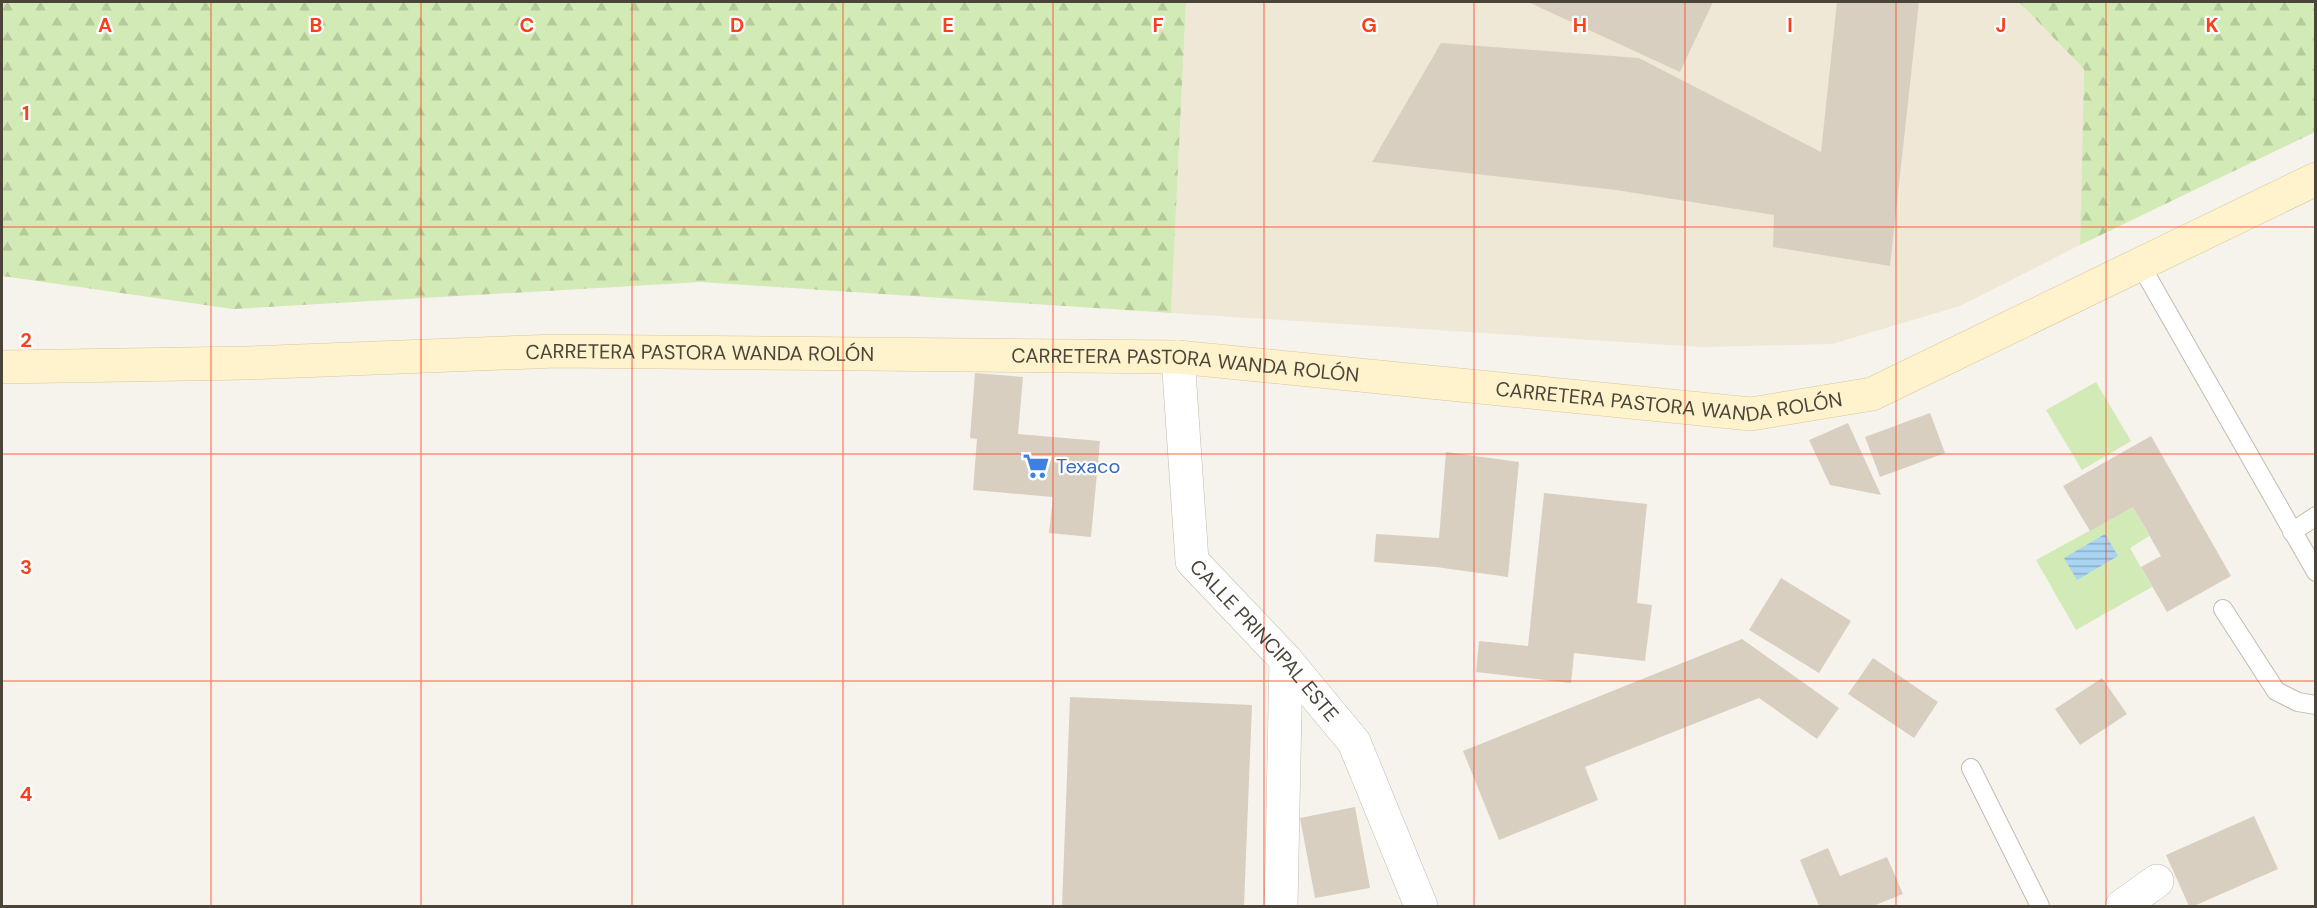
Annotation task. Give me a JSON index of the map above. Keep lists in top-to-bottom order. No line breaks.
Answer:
{"streets":{"street":["CARRETERA PASTORA WANDA ROLÓN","CALLE PRINCIPAL ESTE"]},"crossings":[["CARRETERA PASTORA WANDA ROLÓN","CALLE PRINCIPAL ESTE"]],"places":{"supermarket":["Texaco"]},"grid":{"columns":["A","B","C","D","E","F","G","H","I","J","K"],"rows":["1","2","3","4"]}}
